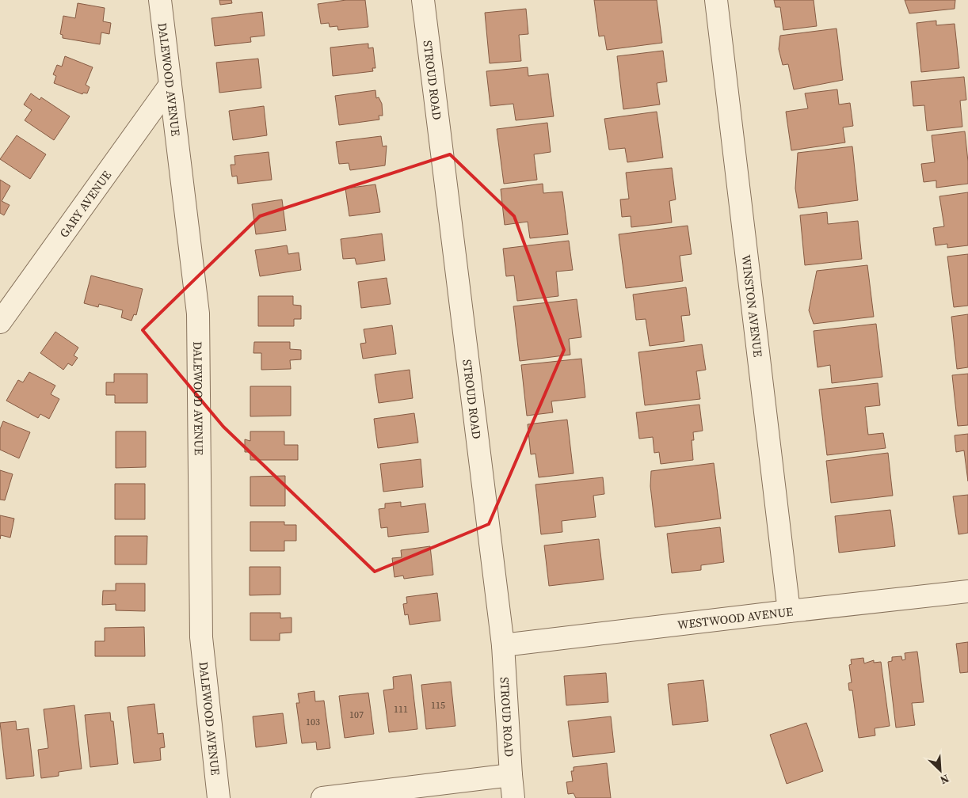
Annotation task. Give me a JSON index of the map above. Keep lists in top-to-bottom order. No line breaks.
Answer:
{"streets":{"street":["DALEWOOD AVENUE","STROUD ROAD","GARY AVENUE","WINSTON AVENUE","WESTWOOD AVENUE"]},"crossings":[["DALEWOOD AVENUE","GARY AVENUE"],["STROUD ROAD","WESTWOOD AVENUE"],["WINSTON AVENUE","WESTWOOD AVENUE"]],"house_numbers":["115","111","107","103"],"north":"bottom right"}
